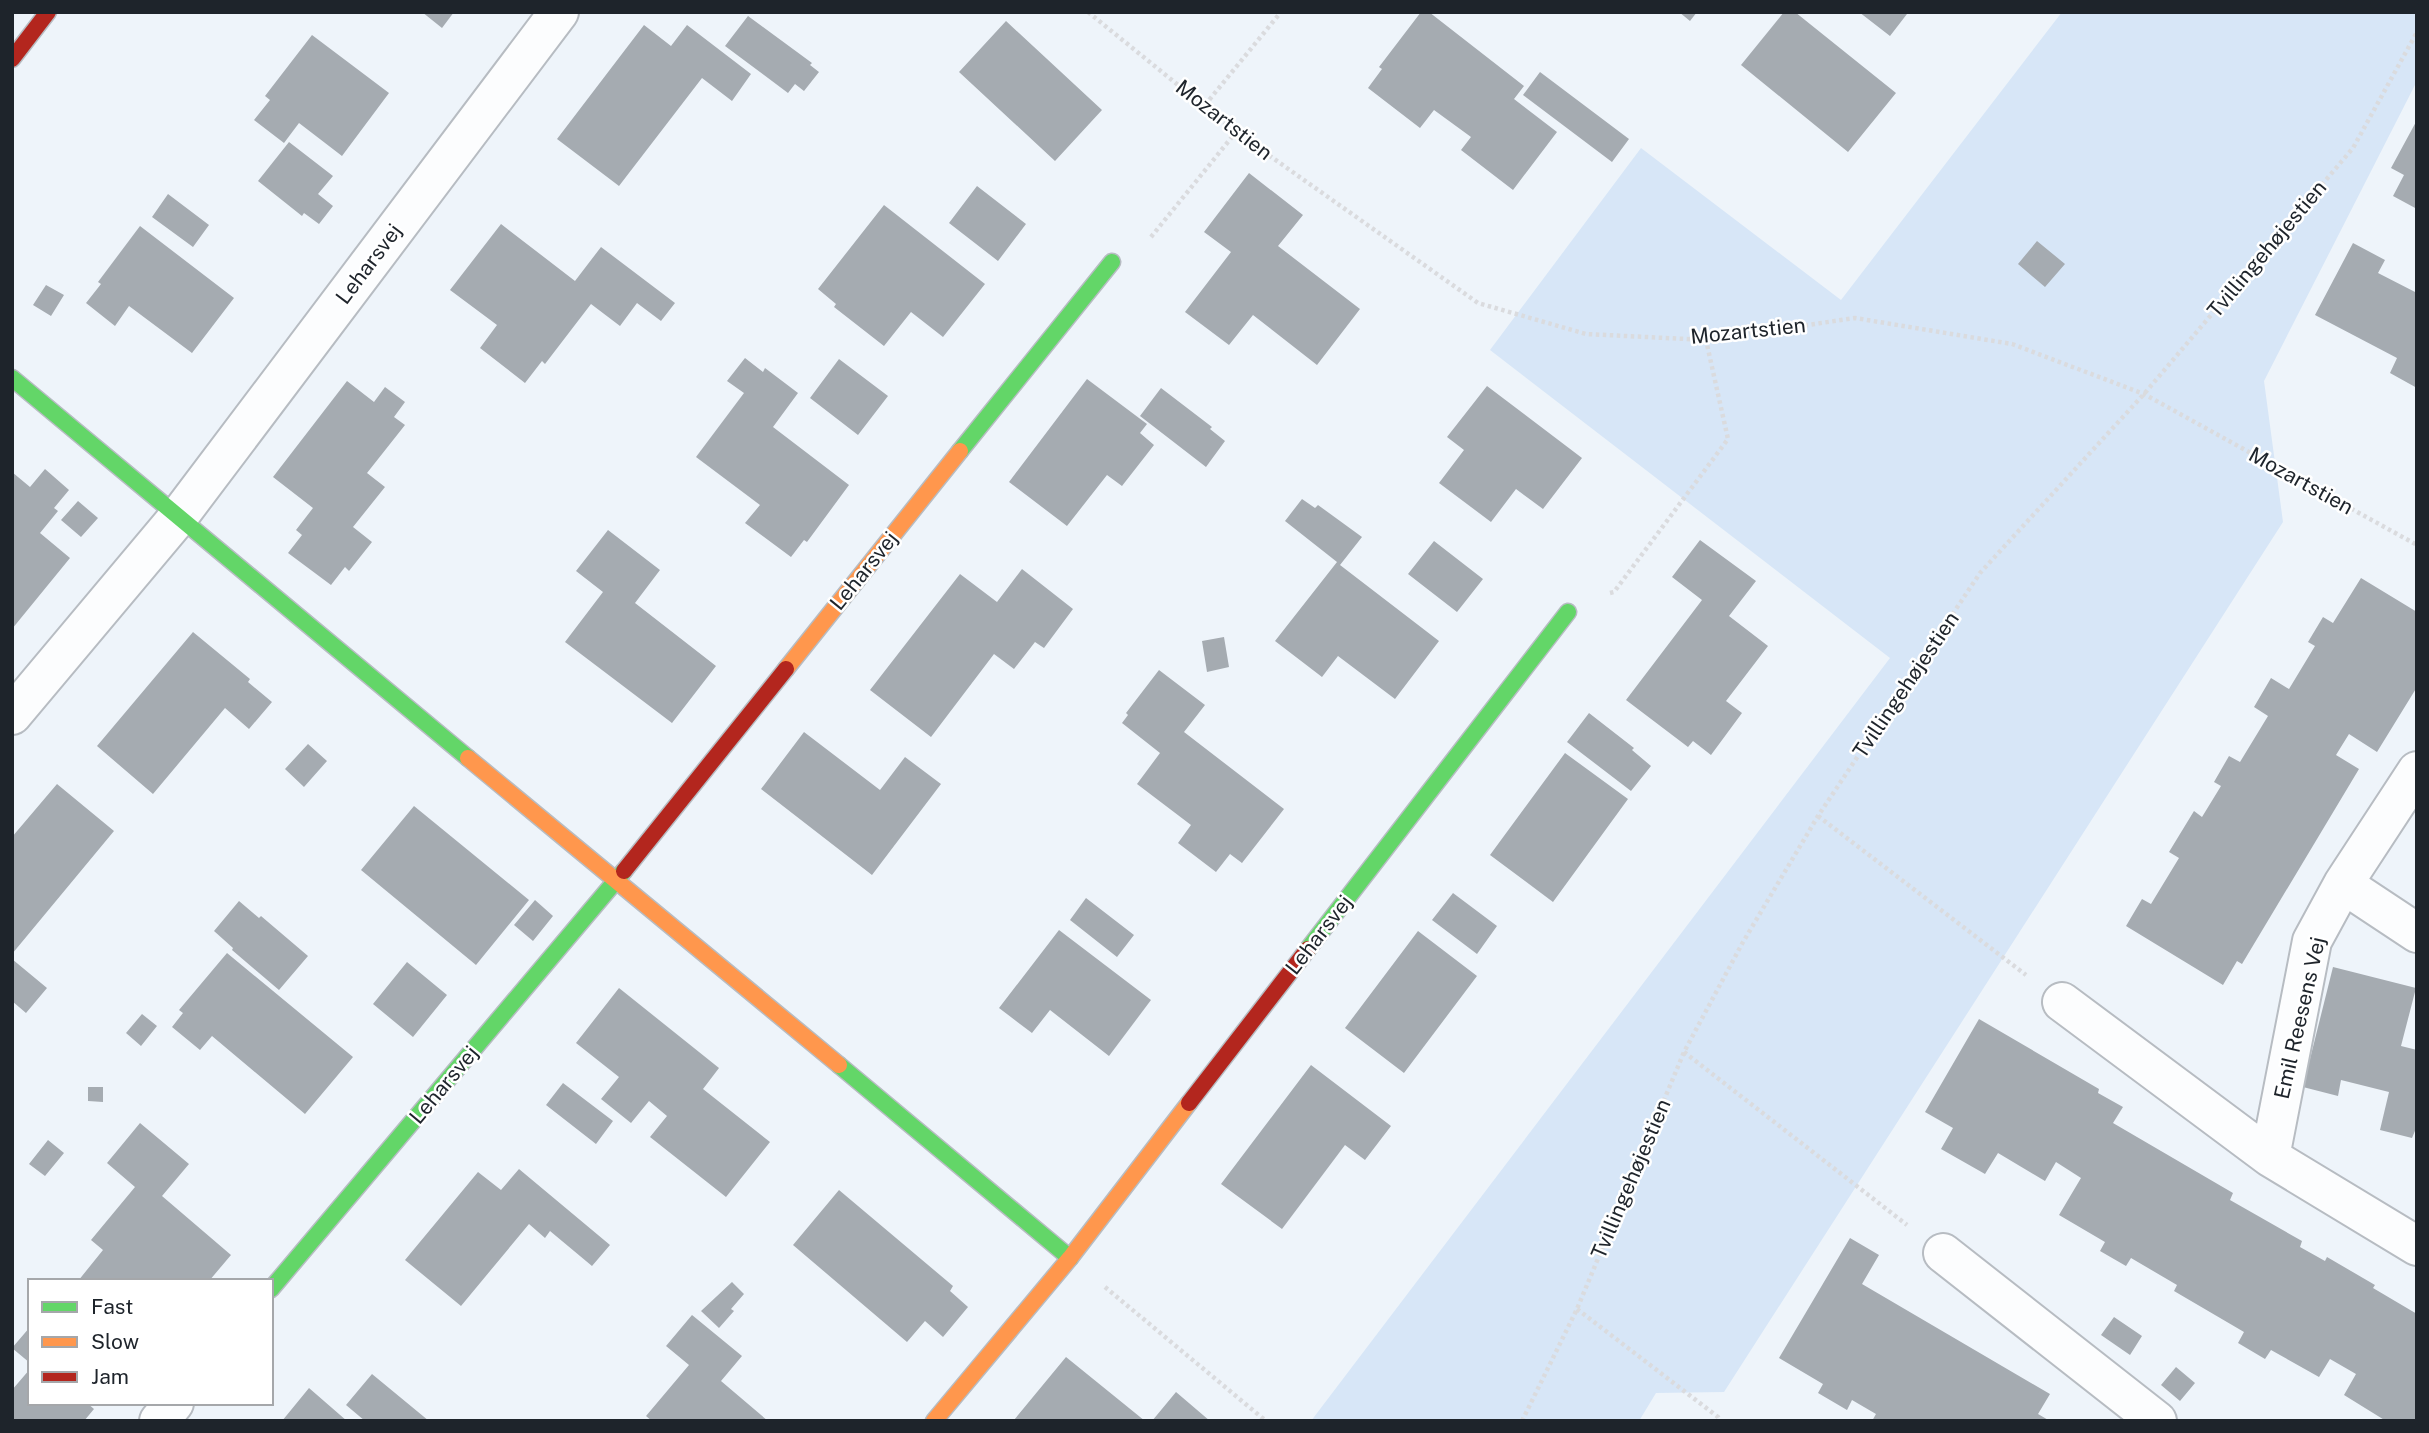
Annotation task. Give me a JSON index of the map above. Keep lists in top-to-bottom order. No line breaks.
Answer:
{"streets":{"street":["Leharsvej","Emil Reesens Vej"],"path":["Mozartstien","Tvillingehøjestien"]},"crossings":[["Mozartstien","Tvillingehøjestien"]],"legend":["Fast","Slow","Jam"]}
